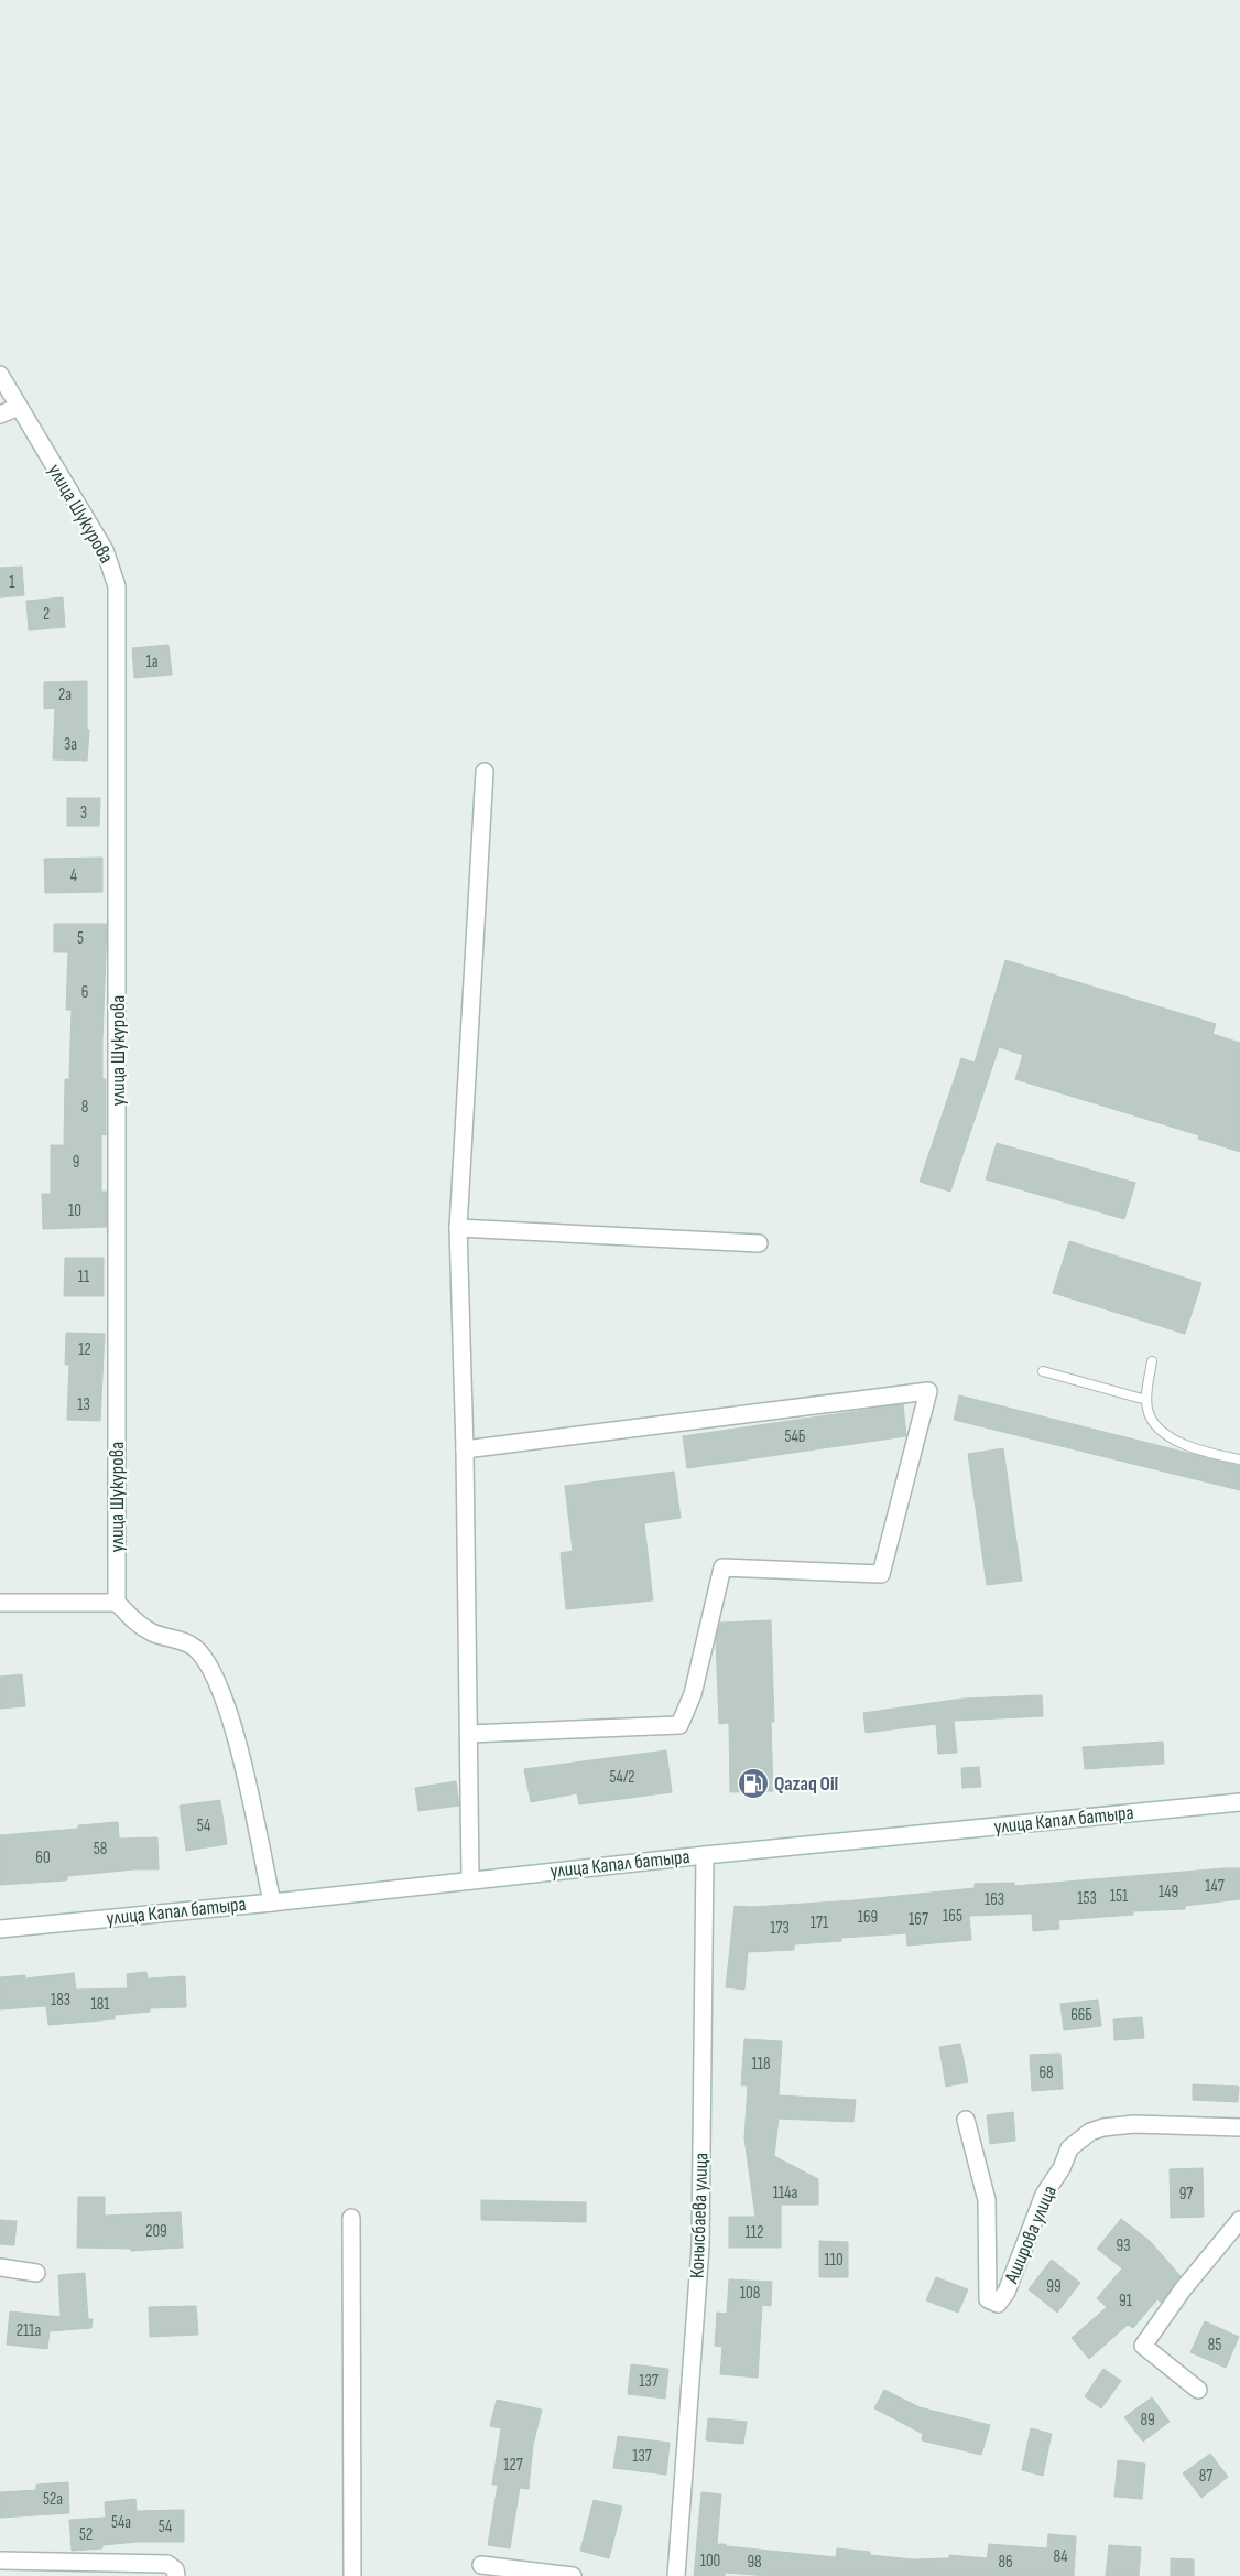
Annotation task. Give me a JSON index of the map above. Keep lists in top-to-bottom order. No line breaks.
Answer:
{"streets":{"street":["улица Шукурова","улица Капал батыра","Конысбаева улица","Аширова улица"]},"crossings":[["улица Капал батыра","Конысбаева улица"]],"places":{"fuel station":["Qazaq Oil"]},"house_numbers":["1","2","1а","2а","3а","3","4","5","6","8","9","10","11","12","13","54Б","54/2","54","58","60","147","149","151","153","163","165","169","167","171","173","183","181","66Б","118","68","114а","97","209","112","93","110","99","108","91","211а","85","137","89","137","127","87","52а","54а","54","52","84","100","98","86"]}
